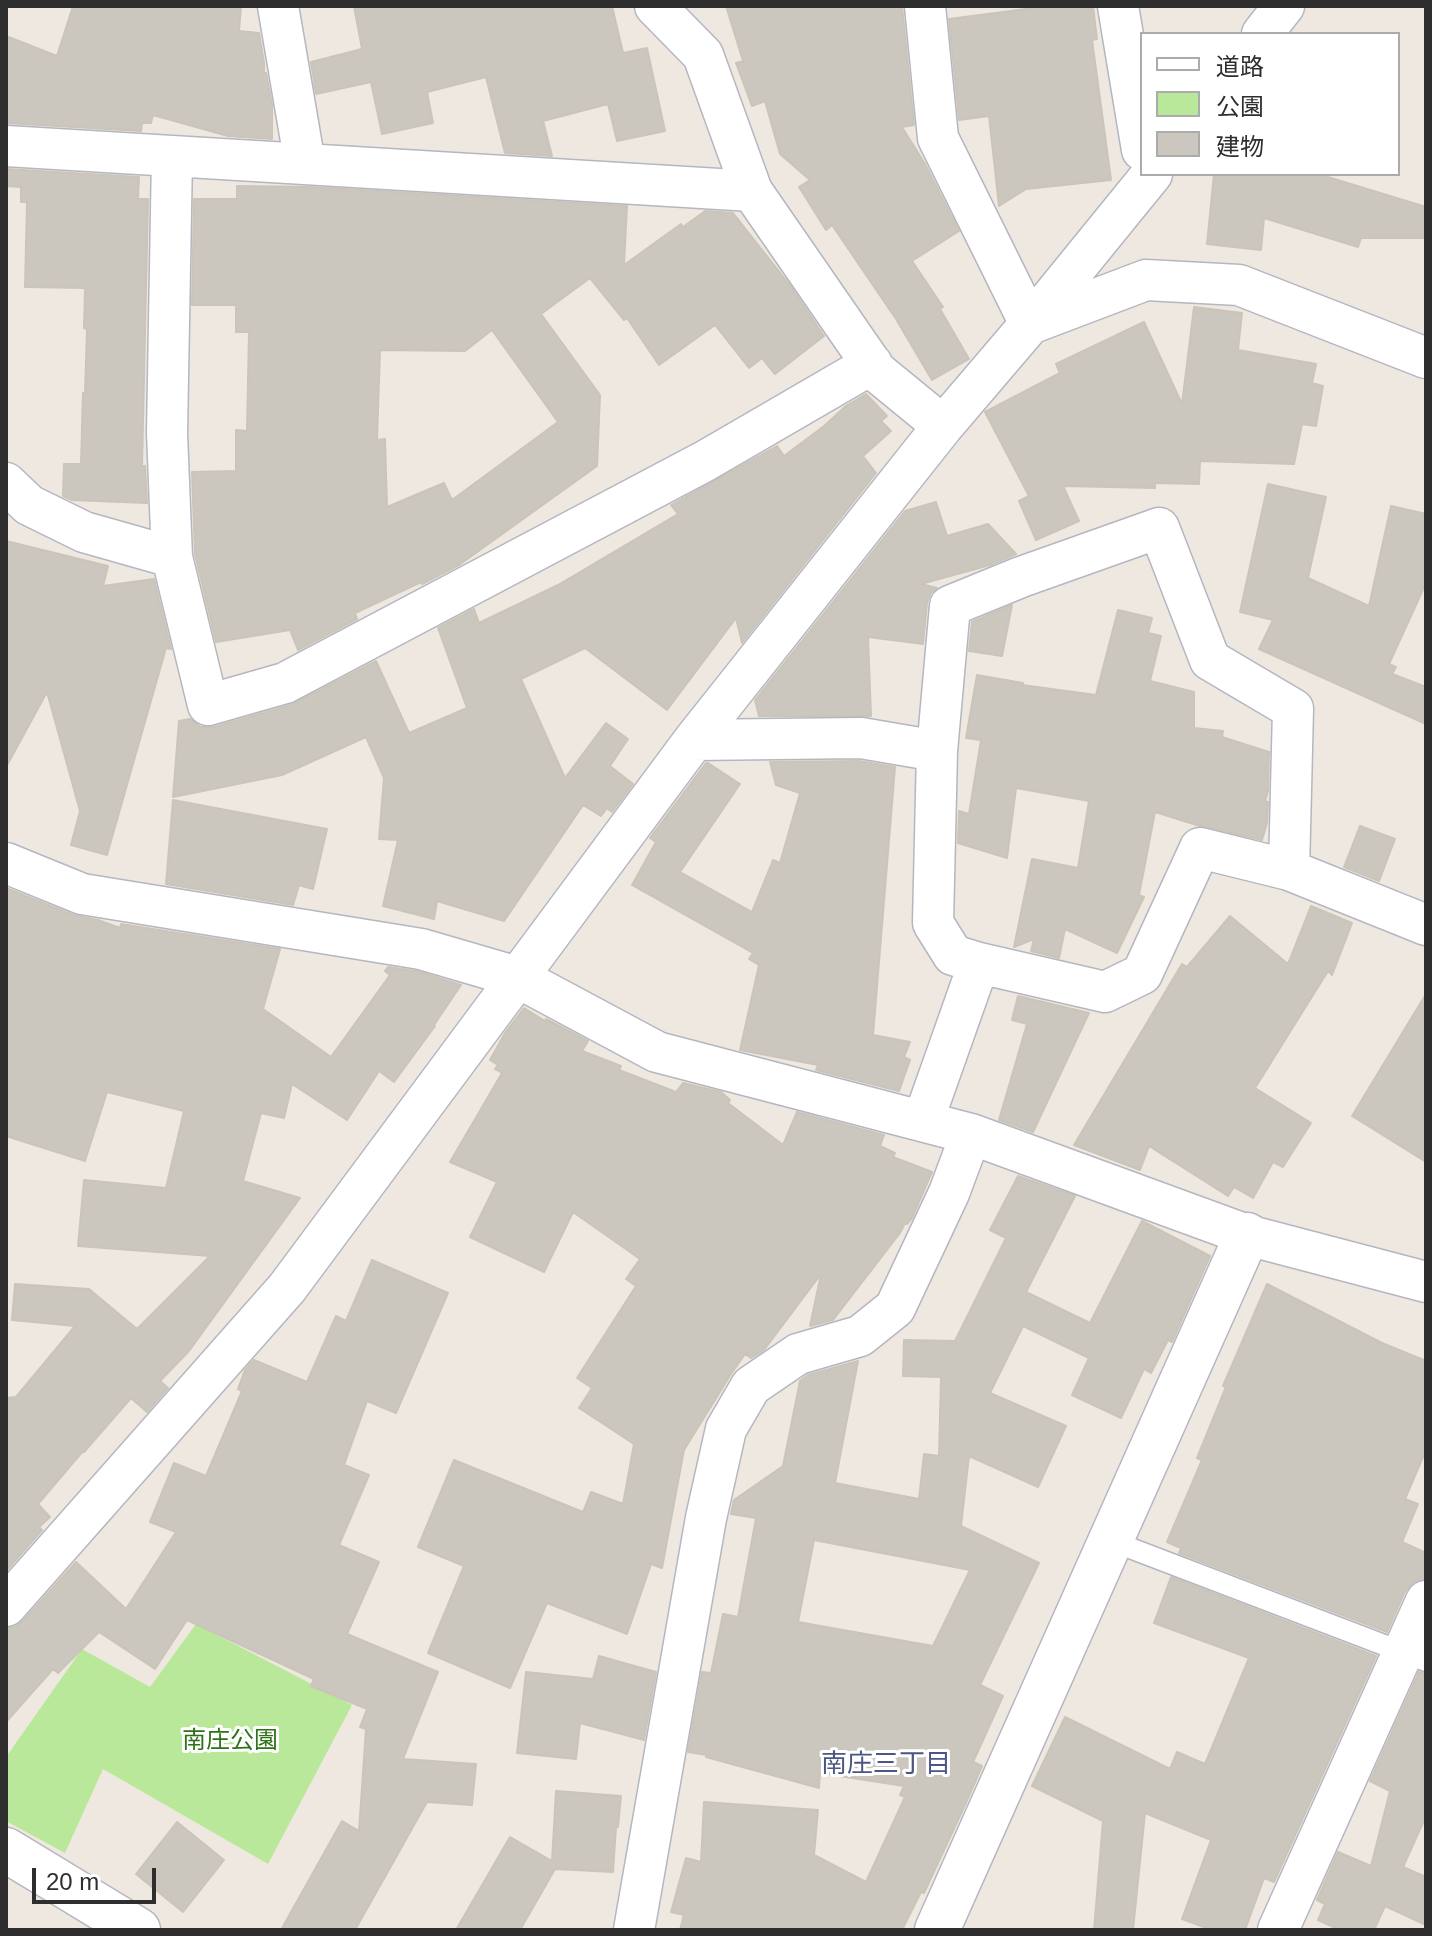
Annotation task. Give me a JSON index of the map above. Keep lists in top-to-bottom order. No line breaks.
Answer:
{"districts":["南庄三丁目"],"parks":["南庄公園"],"legend":["道路","公園","建物"],"scale_bar":"20 m"}
